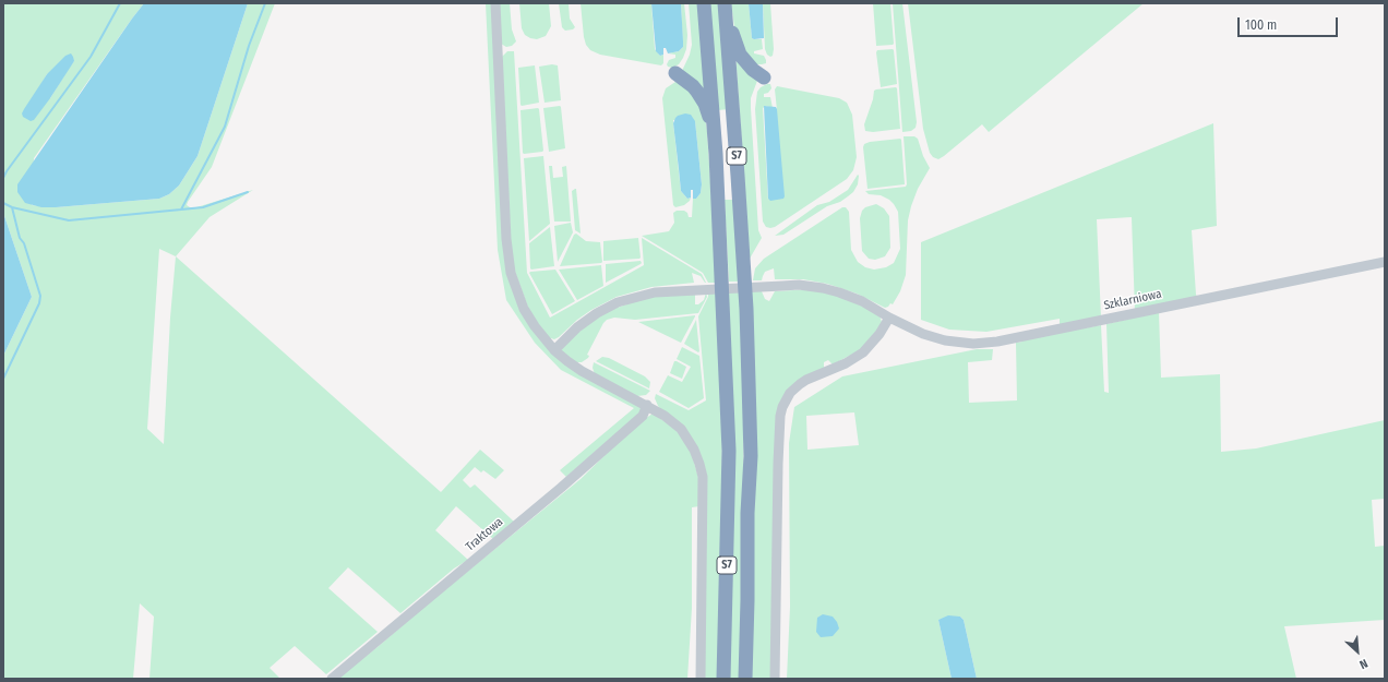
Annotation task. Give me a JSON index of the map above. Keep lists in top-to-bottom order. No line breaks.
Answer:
{"streets":{"highway":["S7"],"street":["Szklarniowa","Traktowa"]},"scale_bar":"100 m","north":"bottom right"}
